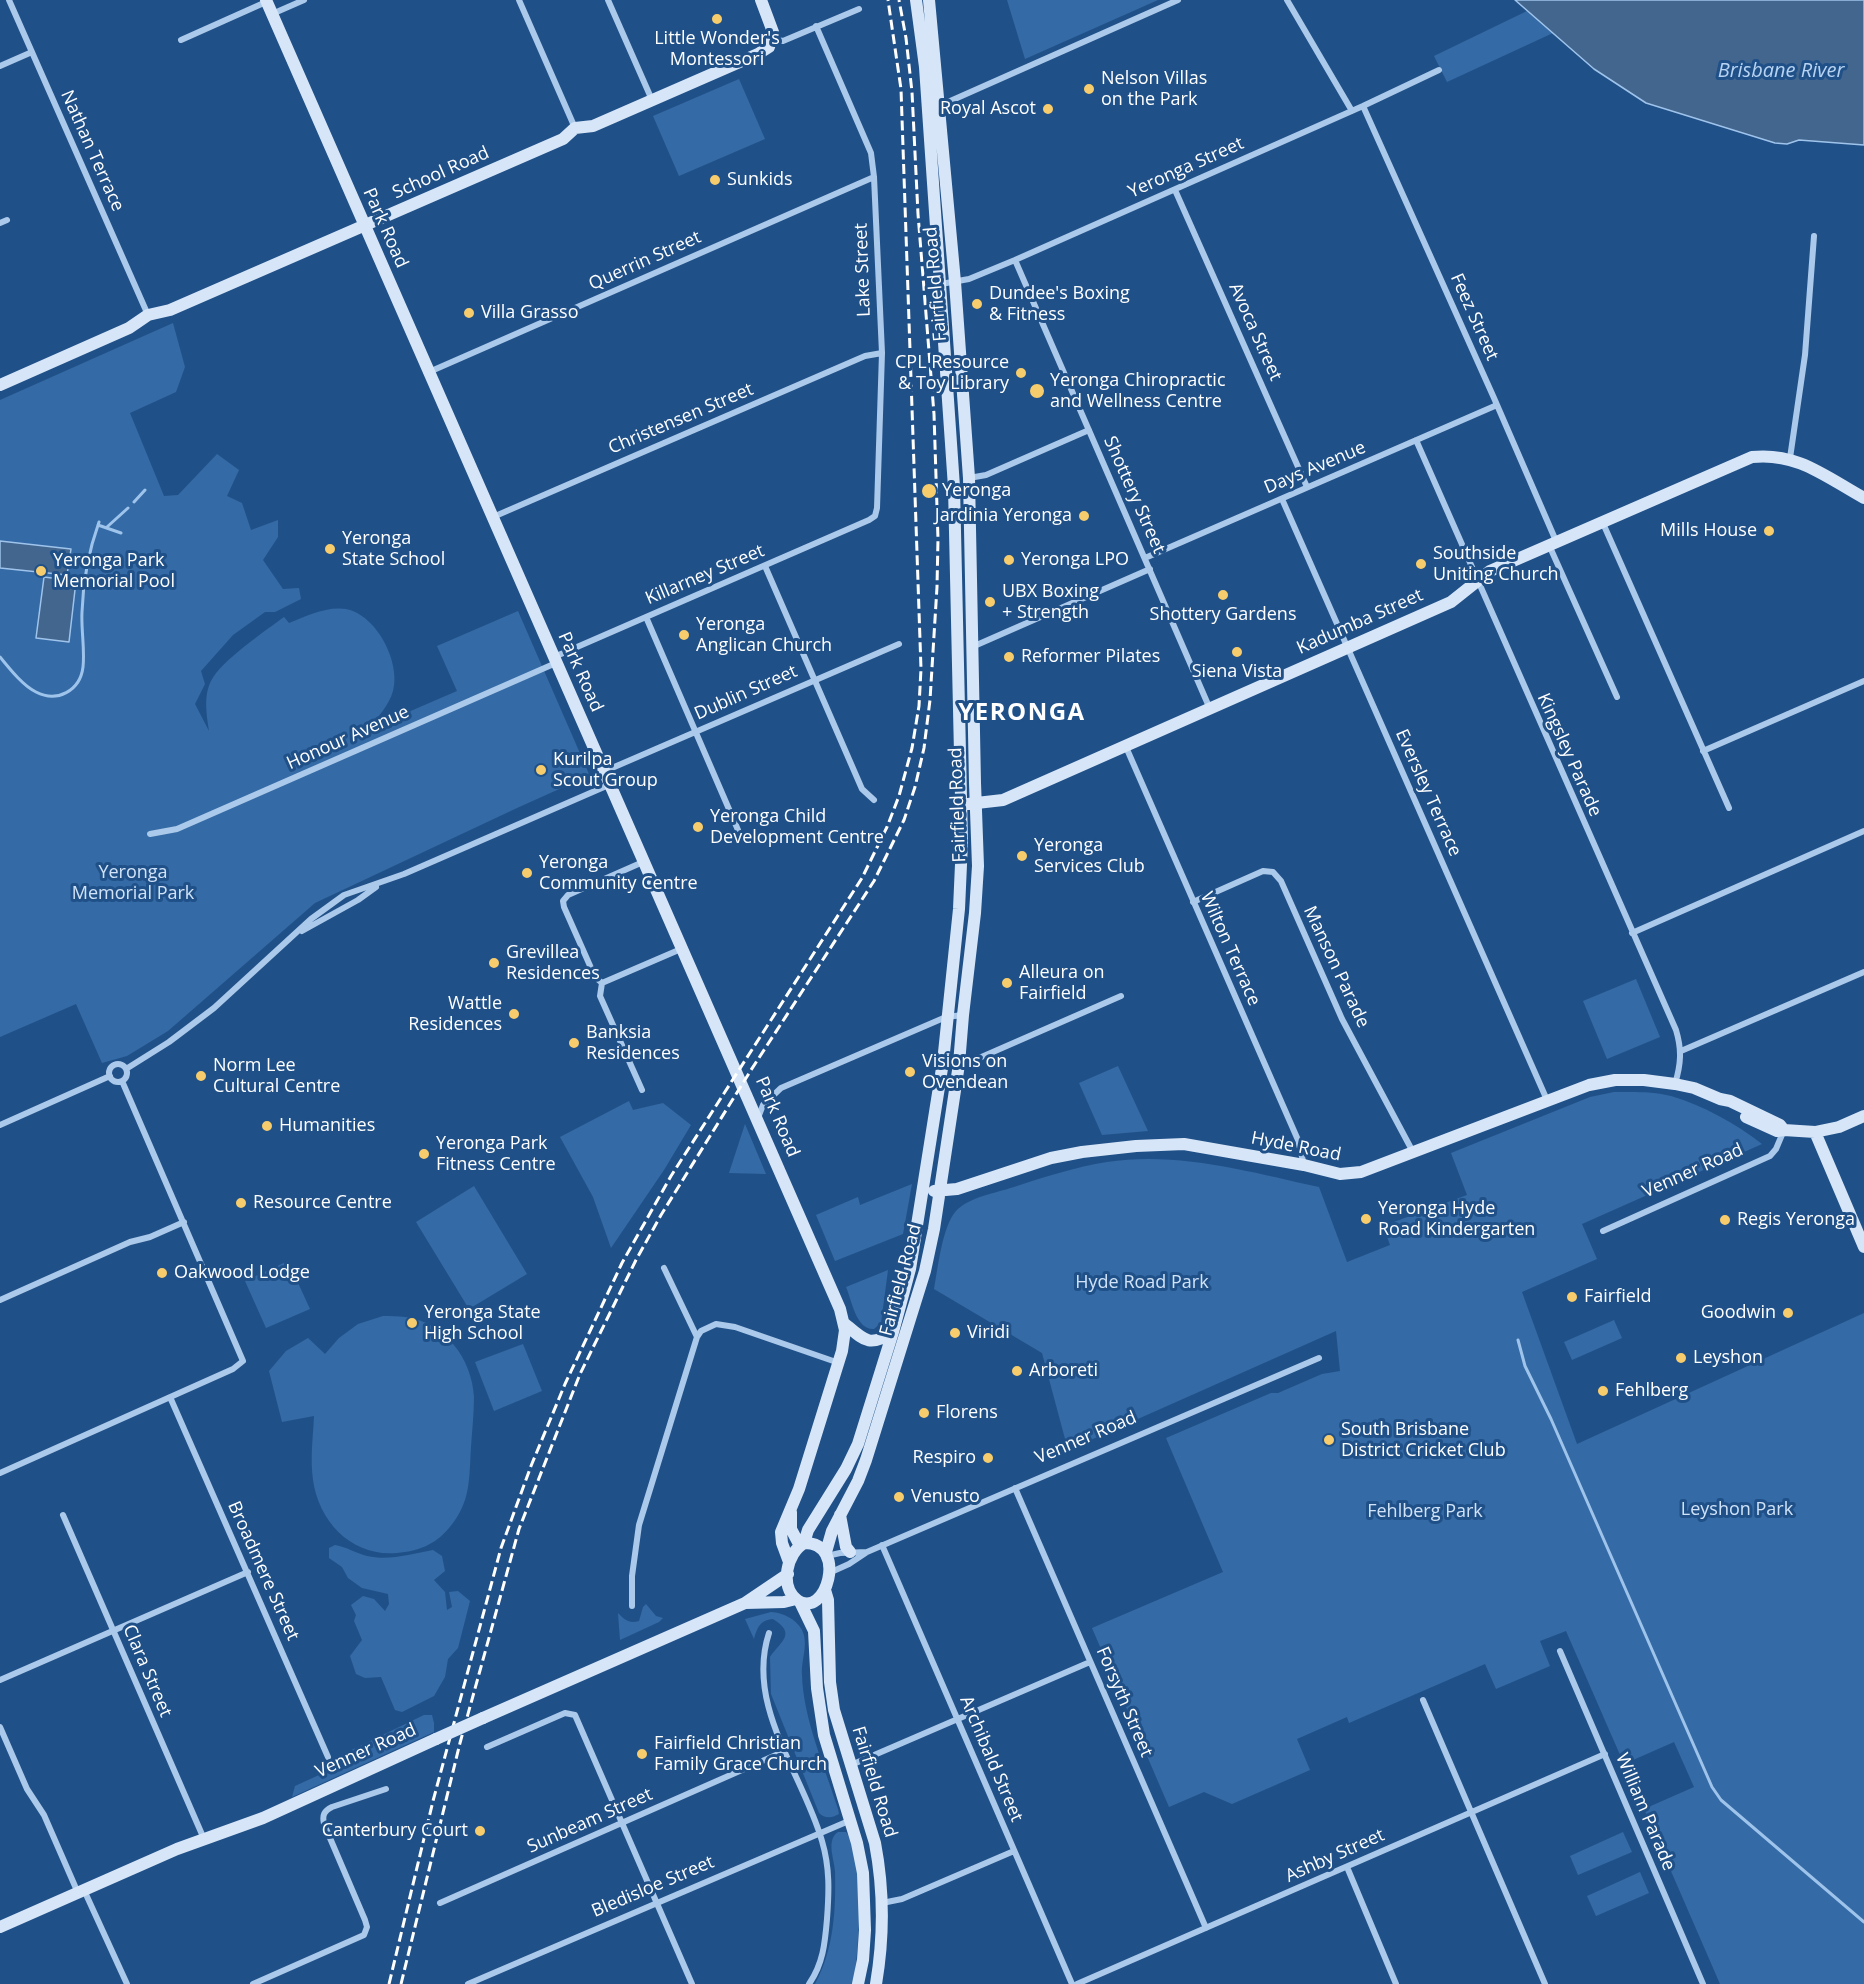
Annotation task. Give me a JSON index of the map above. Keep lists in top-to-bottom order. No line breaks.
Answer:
{"streets":{"street":["Nathan Terrace","Yeronga Street","School Road","Park Road","Querrin Street","Lake Street","Fairfield Road","Feez Street","Avoca Street","Christensen Street","Days Avenue","Shottery Street","Killarney Street","Kadumba Street","Dublin Street","Honour Avenue","Kingsley Parade","Eversley Terrace","Wilton Terrace","Manson Parade","Hyde Road","Venner Road","Broadmere Street","Clara Street","Forsyth Street","Archibald Street","William Parade","Sunbeam Street","Ashby Street","Bledisloe Street"]},"crossings":[["Nathan Terrace","School Road"],["Yeronga Street","Fairfield Road"],["Yeronga Street","Feez Street"],["Yeronga Street","Avoca Street"],["Yeronga Street","Shottery Street"],["School Road","Park Road"],["School Road","Lake Street"],["Park Road","Querrin Street"],["Park Road","Christensen Street"],["Park Road","Killarney Street"],["Park Road","Dublin Street"],["Park Road","Honour Avenue"],["Querrin Street","Lake Street"],["Lake Street","Christensen Street"],["Lake Street","Killarney Street"],["Fairfield Road","Kadumba Street"],["Fairfield Road","Hyde Road"],["Fairfield Road","Venner Road"],["Fairfield Road","Bledisloe Street"],["Feez Street","Days Avenue"],["Feez Street","Kadumba Street"],["Avoca Street","Days Avenue"],["Days Avenue","Shottery Street"],["Days Avenue","Kingsley Parade"],["Days Avenue","Eversley Terrace"],["Shottery Street","Kadumba Street"],["Killarney Street","Honour Avenue"],["Kadumba Street","Kingsley Parade"],["Kadumba Street","Eversley Terrace"],["Kadumba Street","Wilton Terrace"],["Kingsley Parade","Hyde Road"],["Eversley Terrace","Hyde Road"],["Wilton Terrace","Manson Parade"],["Wilton Terrace","Hyde Road"],["Manson Parade","Hyde Road"],["Hyde Road","Venner Road"],["Venner Road","Clara Street"],["Venner Road","Forsyth Street"],["Venner Road","Archibald Street"],["Forsyth Street","Ashby Street"],["Archibald Street","Ashby Street"],["William Parade","Ashby Street"]],"districts":["YERONGA"],"water":["Brisbane River"],"parks":["Yeronga Memorial Park","Hyde Road Park","Leyshon Park","Fehlberg Park"],"places":["Little Wonder's Montessori","Nelson Villas on the Park","Royal Ascot","Sunkids","Dundee's Boxing & Fitness","Villa Grasso","CPL Resource & Toy Library","Yeronga Chiropractic and Wellness Centre","Yeronga","Jardinia Yeronga","Mills House","Yeronga State School","Yeronga LPO","Southside Uniting Church","Yeronga Park Memorial Pool","Shottery Gardens","UBX Boxing + Strength","Yeronga Anglican Church","Siena Vista","Reformer Pilates","Kurilpa Scout Group","Yeronga Child Development Centre","Yeronga Services Club","Yeronga Community Centre","Grevillea Residences","Alleura on Fairfield","Wattle Residences","Banksia Residences","Visions on Ovendean","Norm Lee Cultural Centre","Humanities","Yeronga Park Fitness Centre","Resource Centre","Yeronga Hyde Road Kindergarten","Regis Yeronga","Oakwood Lodge","Fairfield","Goodwin","Yeronga State High School","Viridi","Leyshon","Arboreti","Fehlberg","Florens","South Brisbane District Cricket Club","Respiro","Venusto","Fairfield Christian Family Grace Church","Canterbury Court"]}
